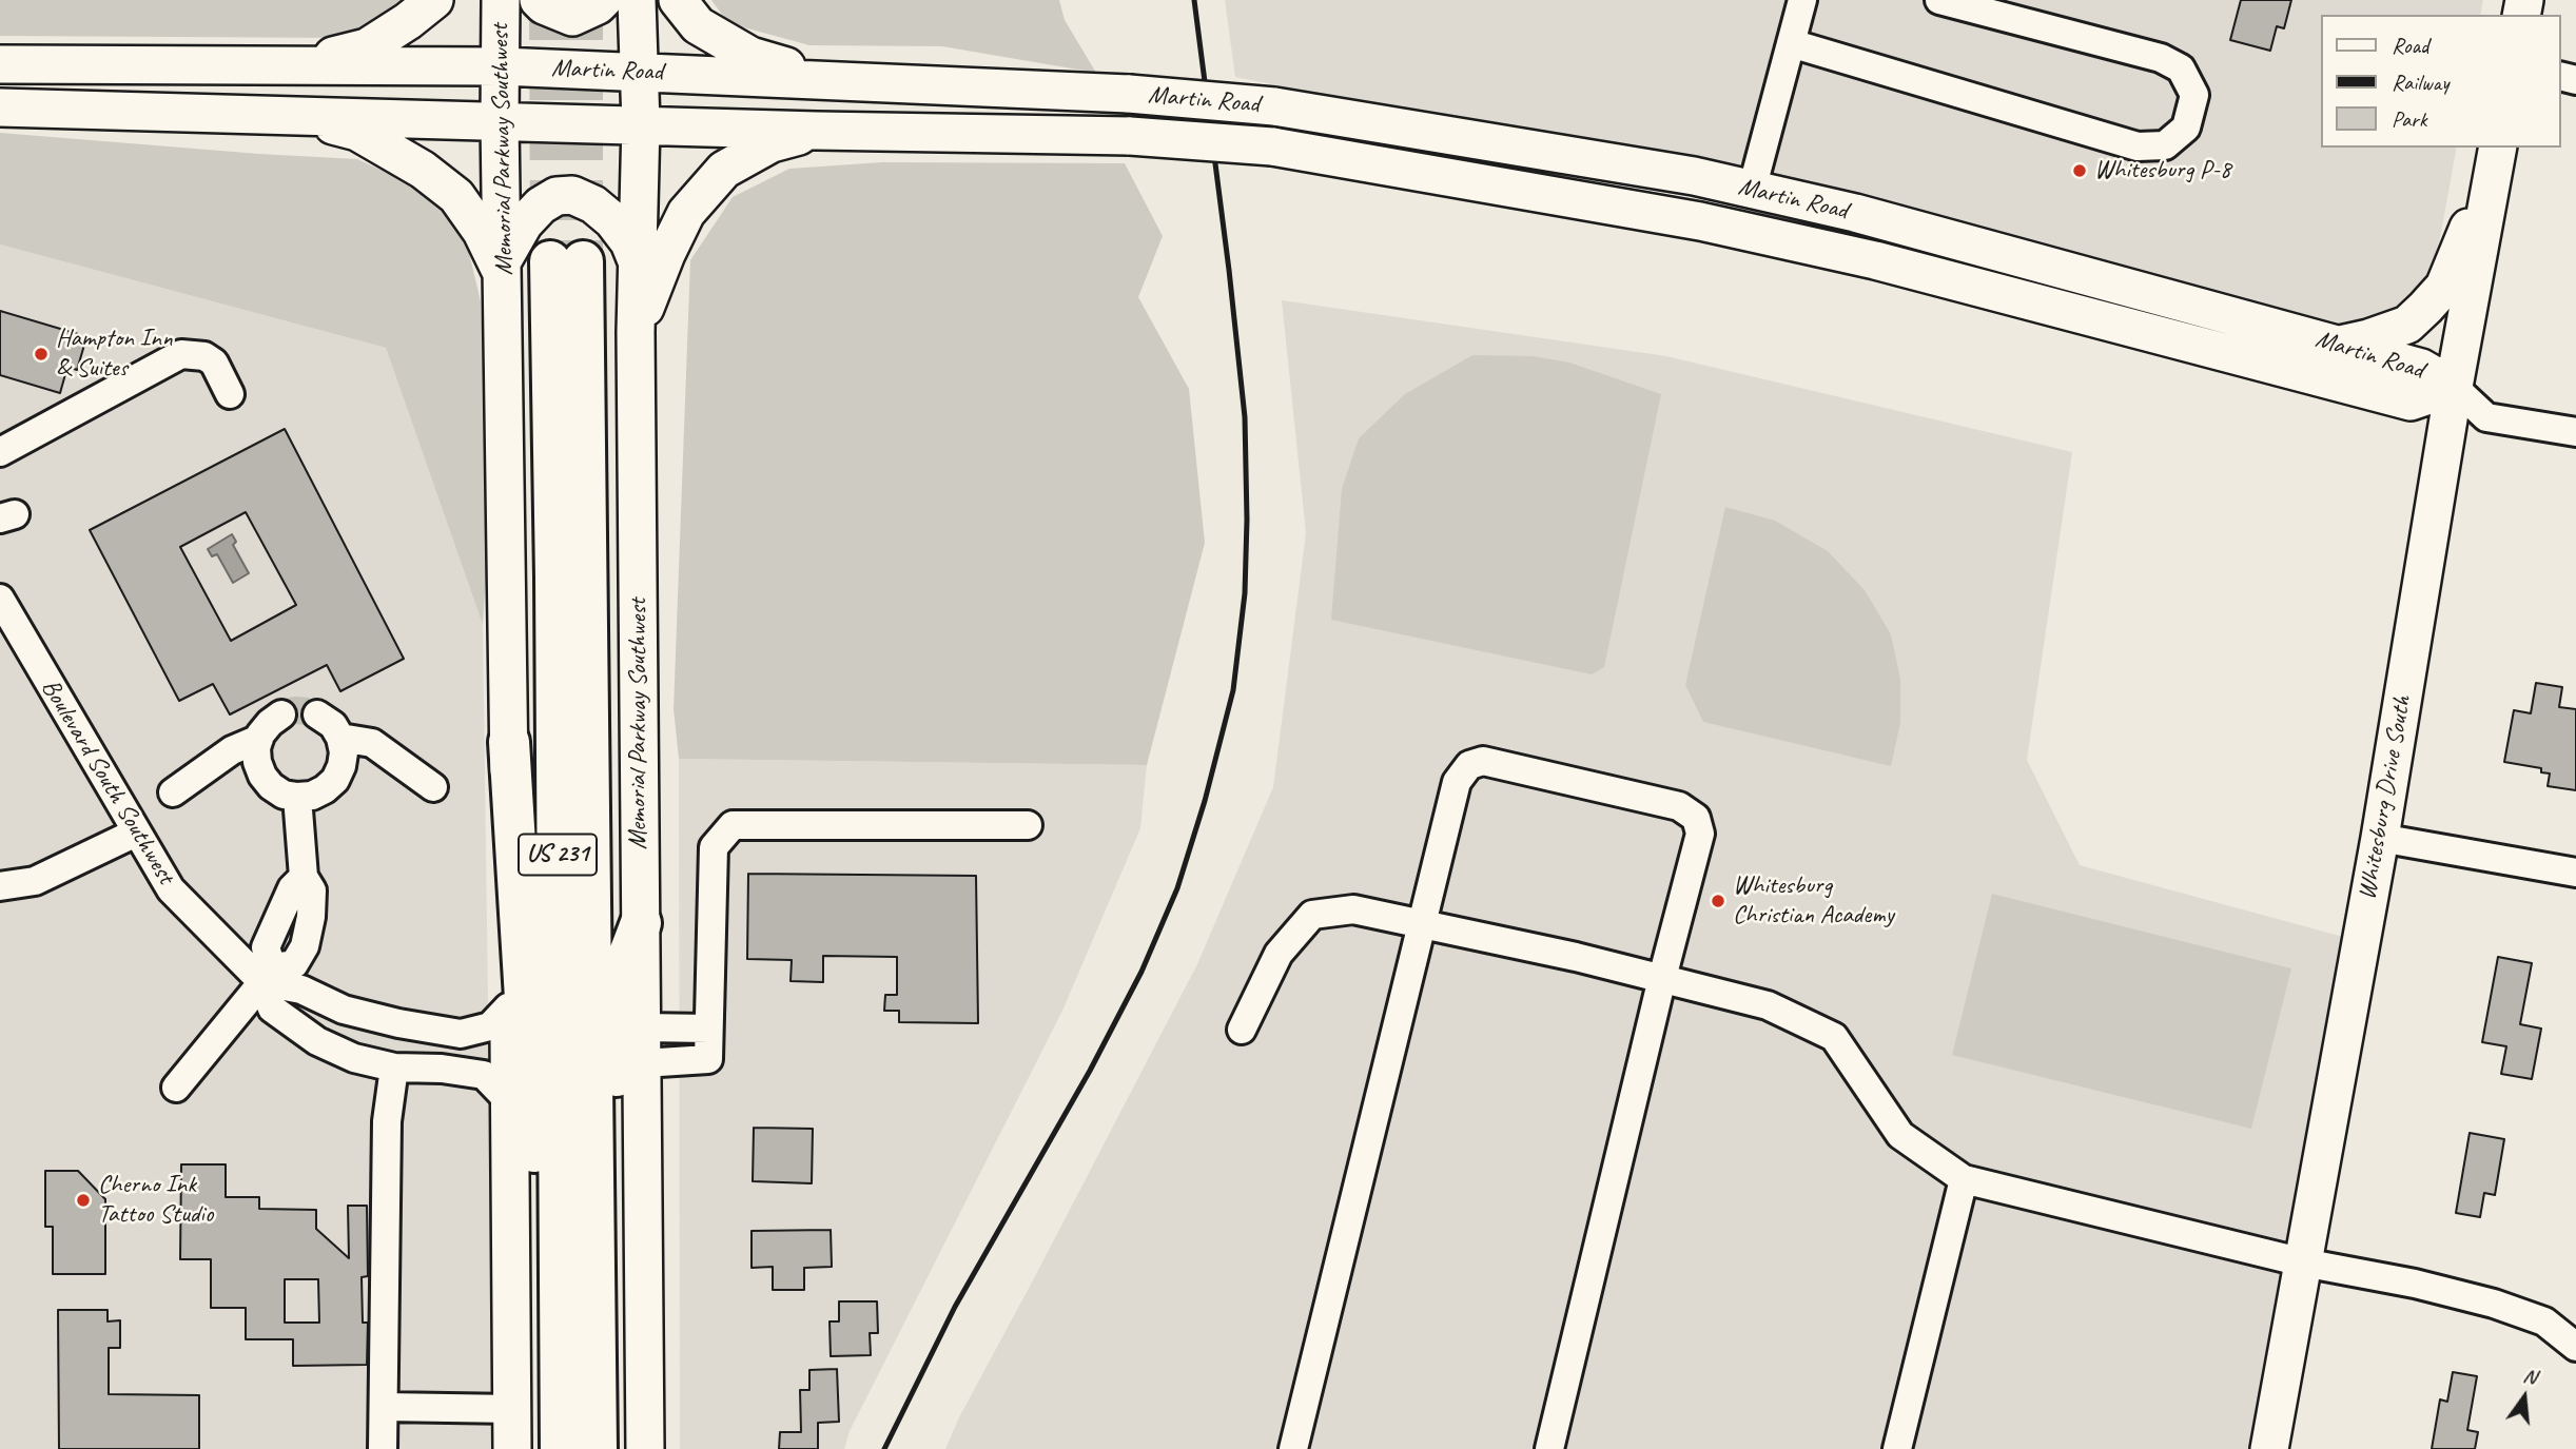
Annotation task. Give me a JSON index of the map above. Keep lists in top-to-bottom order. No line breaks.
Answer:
{"streets":{"highway":["Memorial Parkway Southwest","US 231"],"main road":["Martin Road","Whitesburg Drive South"],"street":["Boulevard South Southwest"]},"crossings":[["Martin Road","Memorial Parkway Southwest"],["Martin Road","Whitesburg Drive South"],["Memorial Parkway Southwest","Boulevard South Southwest"]],"places":["Whitesburg P-8","Hampton Inn & Suites","Whitesburg Christian Academy","Cherno Ink Tattoo Studio"],"legend":["Road","Railway","Park"],"north":"top"}
